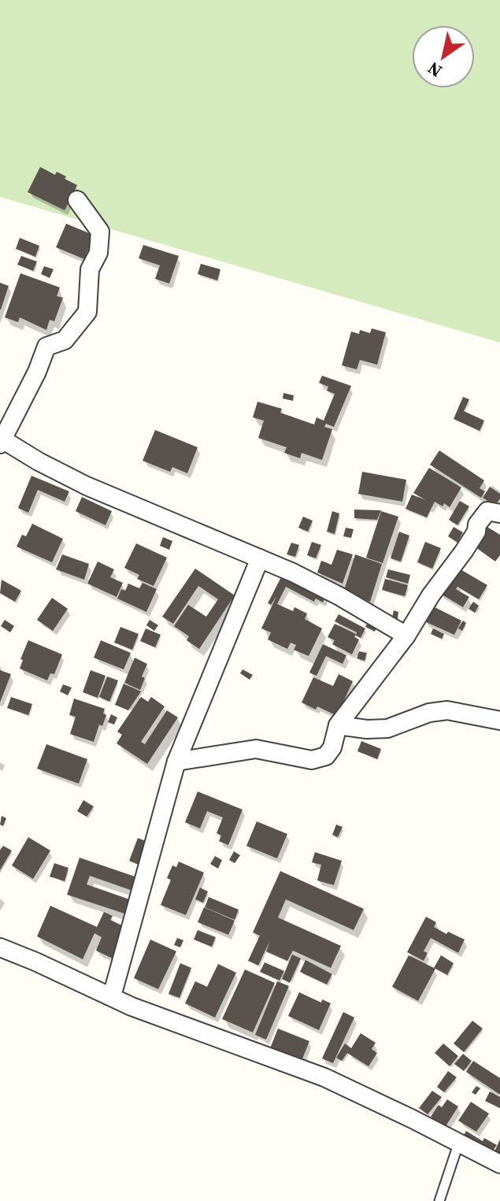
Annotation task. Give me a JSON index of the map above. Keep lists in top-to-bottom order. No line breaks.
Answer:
{"north":"bottom left"}
